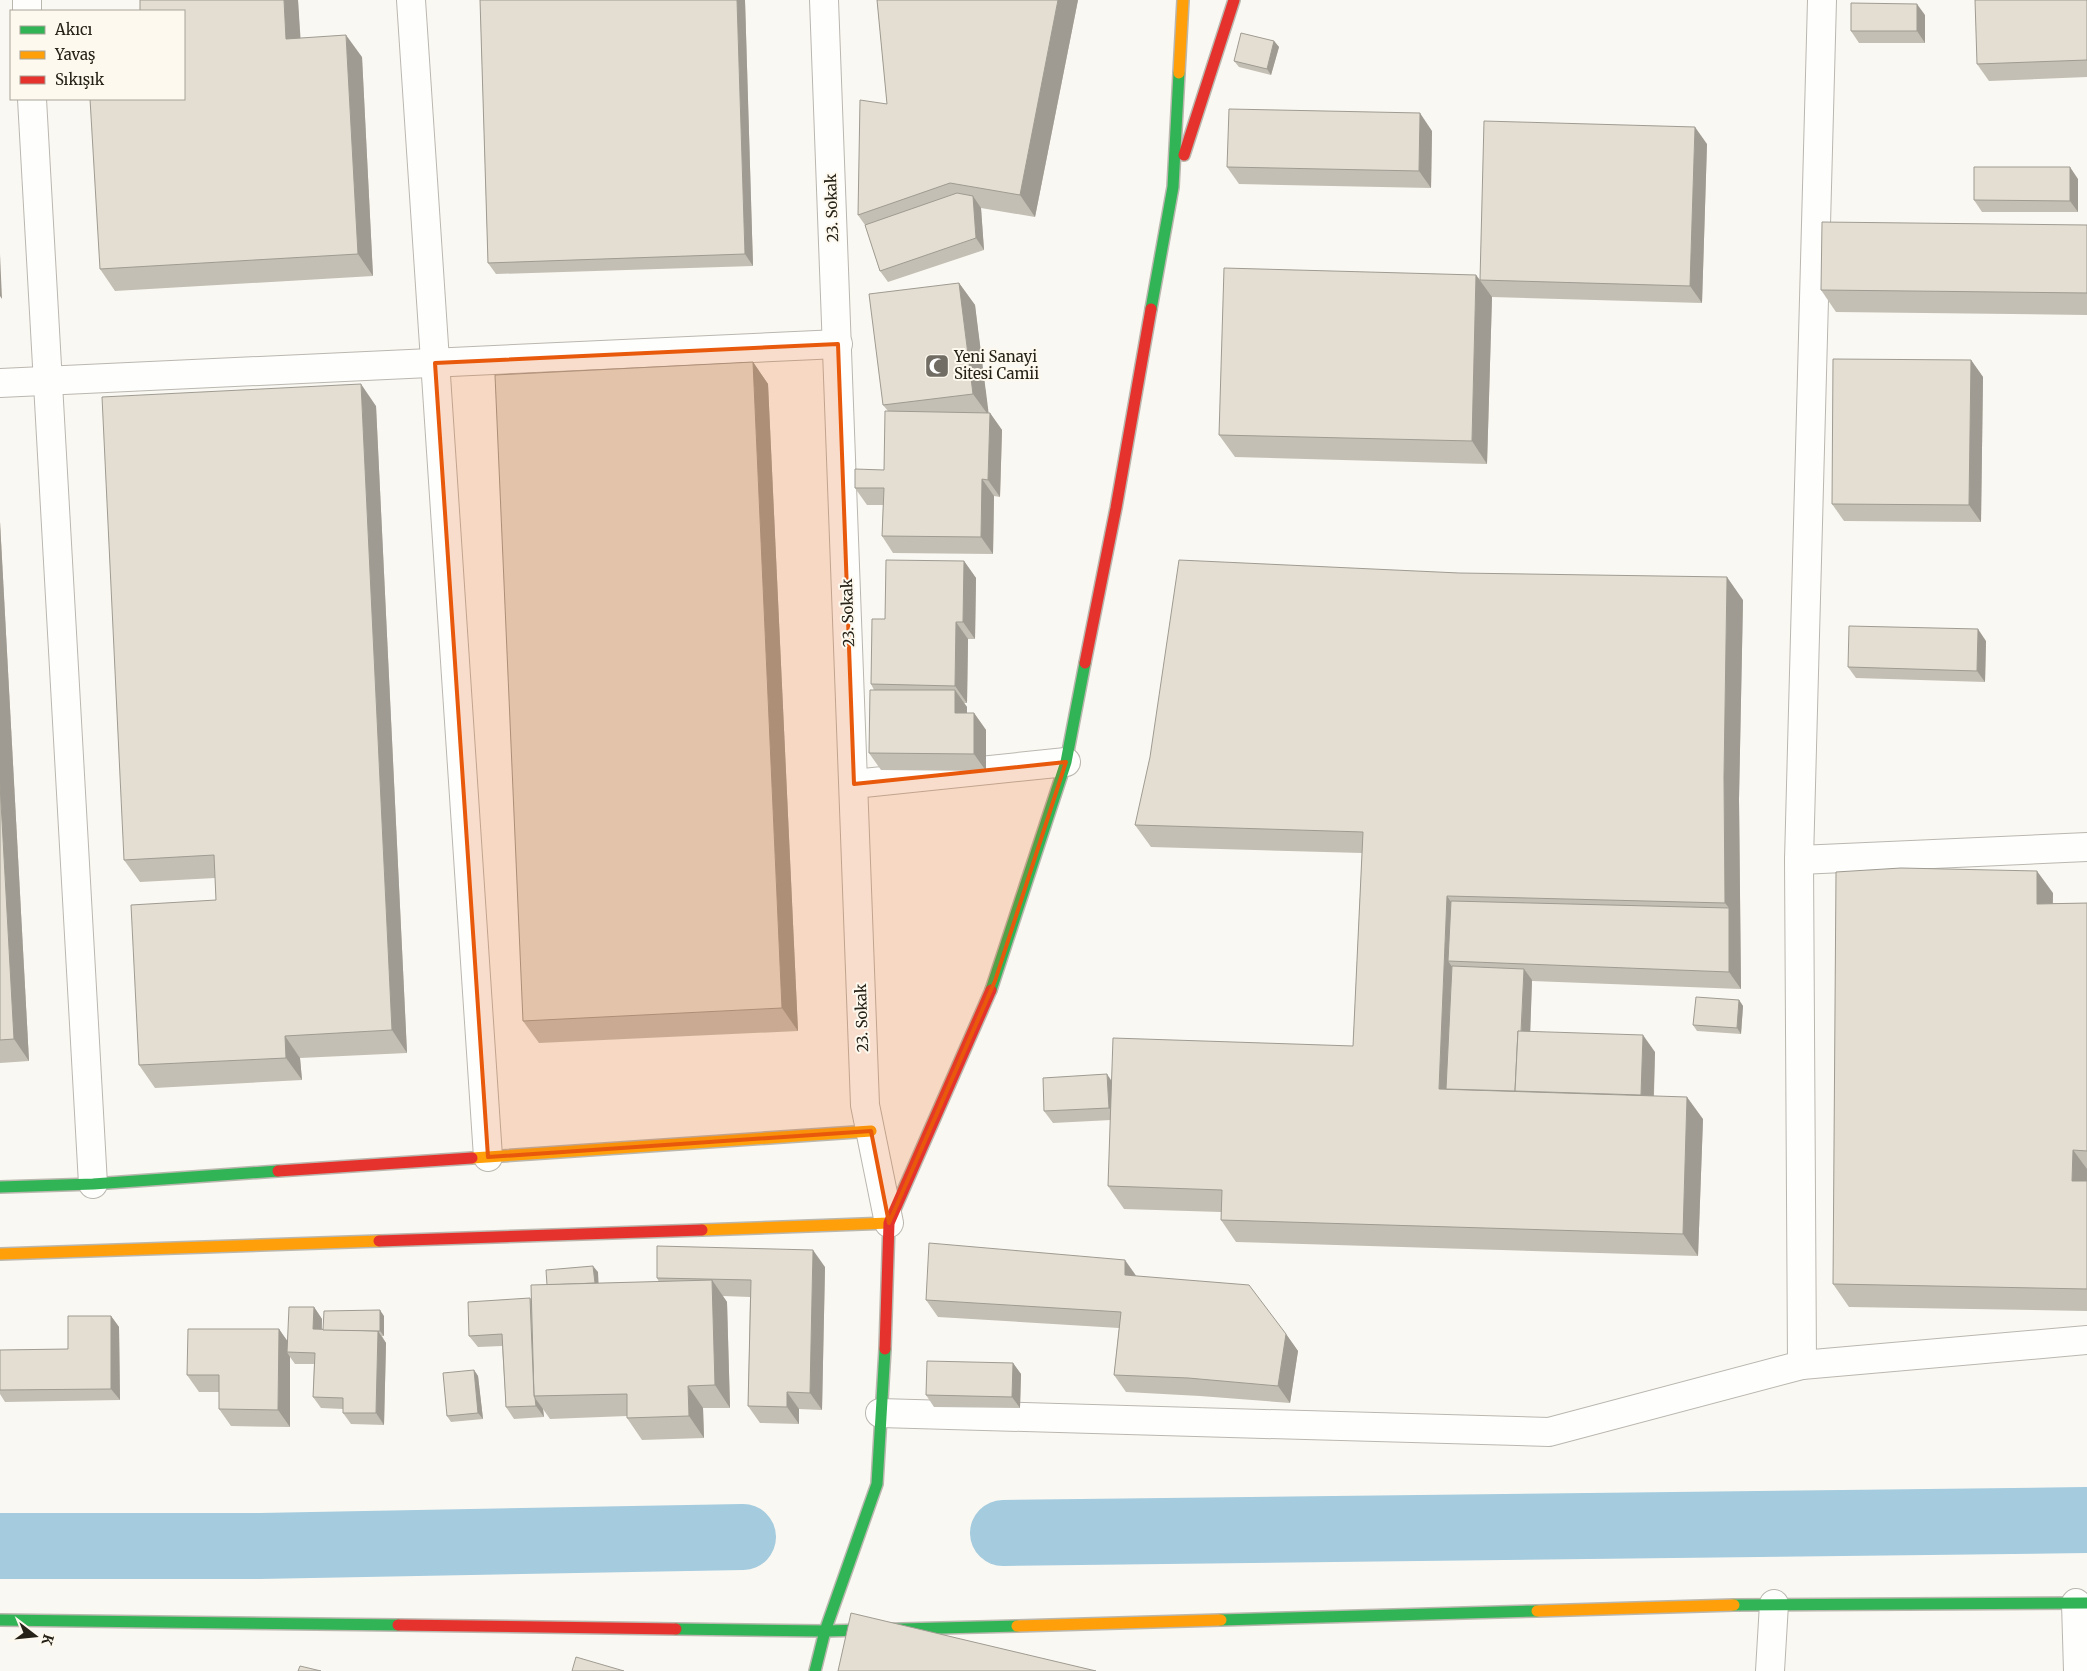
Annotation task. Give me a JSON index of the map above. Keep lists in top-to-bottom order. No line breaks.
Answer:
{"streets":{"street":["23. Sokak"]},"places":{"mosque":["Yeni Sanayi Sitesi Camii"]},"legend":["Akıcı","Yavaş","Sıkışık"],"north":"right"}
